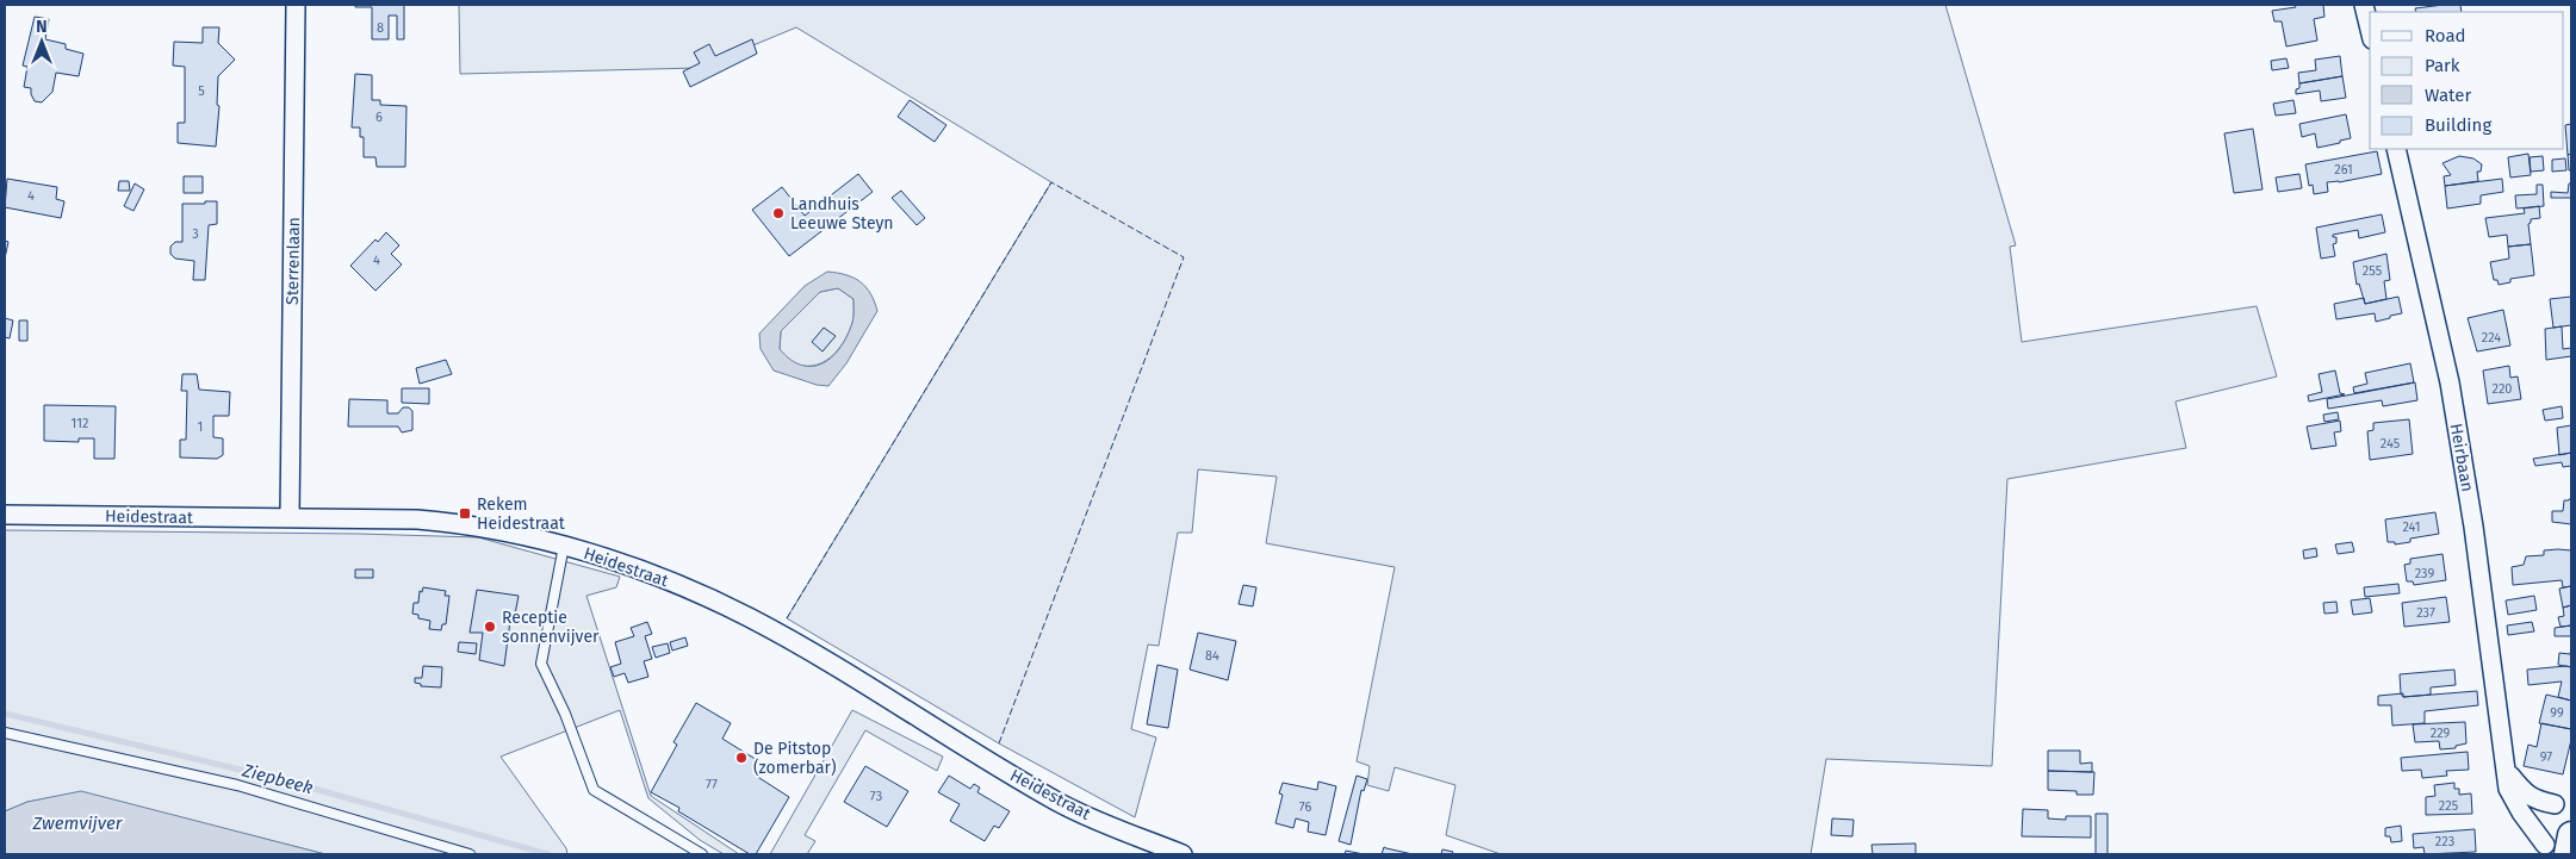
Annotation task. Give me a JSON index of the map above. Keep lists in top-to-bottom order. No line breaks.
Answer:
{"streets":{"street":["Sterrenlaan","Heirbaan","Heidestraat"]},"crossings":[["Sterrenlaan","Heidestraat"]],"water":["Ziepbeek","Zwemvijver"],"places":{"other":["Landhuis Leeuwe Steyn","Receptie sonnenvijver","De Pitstop (zomerbar)"],"transit":["Rekem Heidestraat"]},"house_numbers":["8","5","6","261","4","3","4","255","224","220","112","1","245","241","239","237","84","99","229","97","77","73","225","76","223"],"legend":["Road","Park","Water","Building"],"north":"top"}
